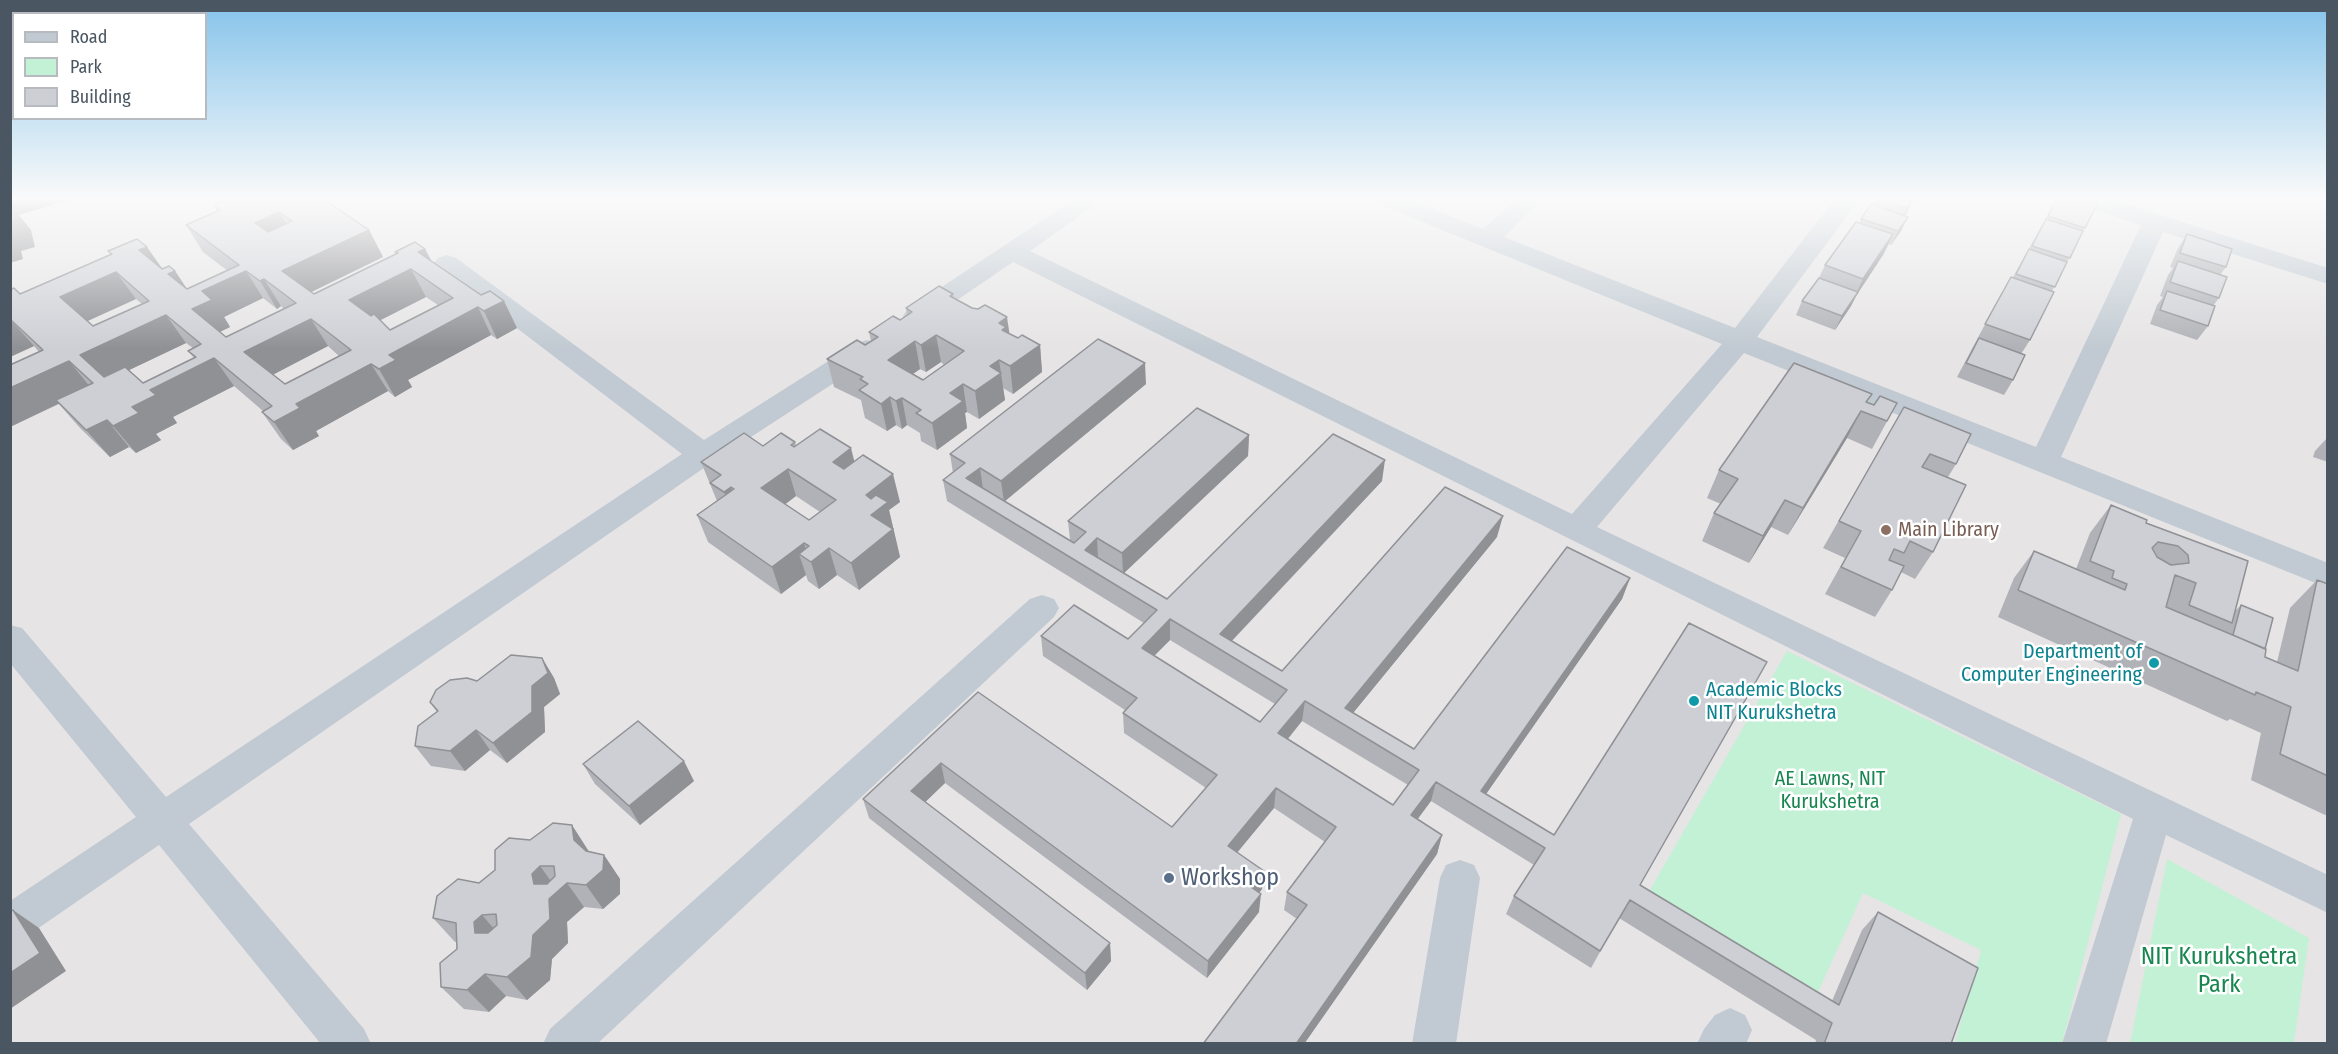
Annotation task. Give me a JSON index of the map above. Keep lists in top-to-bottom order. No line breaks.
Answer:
{"parks":["AE Lawns, NIT Kurukshetra","NIT Kurukshetra Park"],"places":["Main Library","Department of Computer Engineering","Academic Blocks NIT Kurukshetra","Workshop"],"legend":["Road","Park","Building"]}
